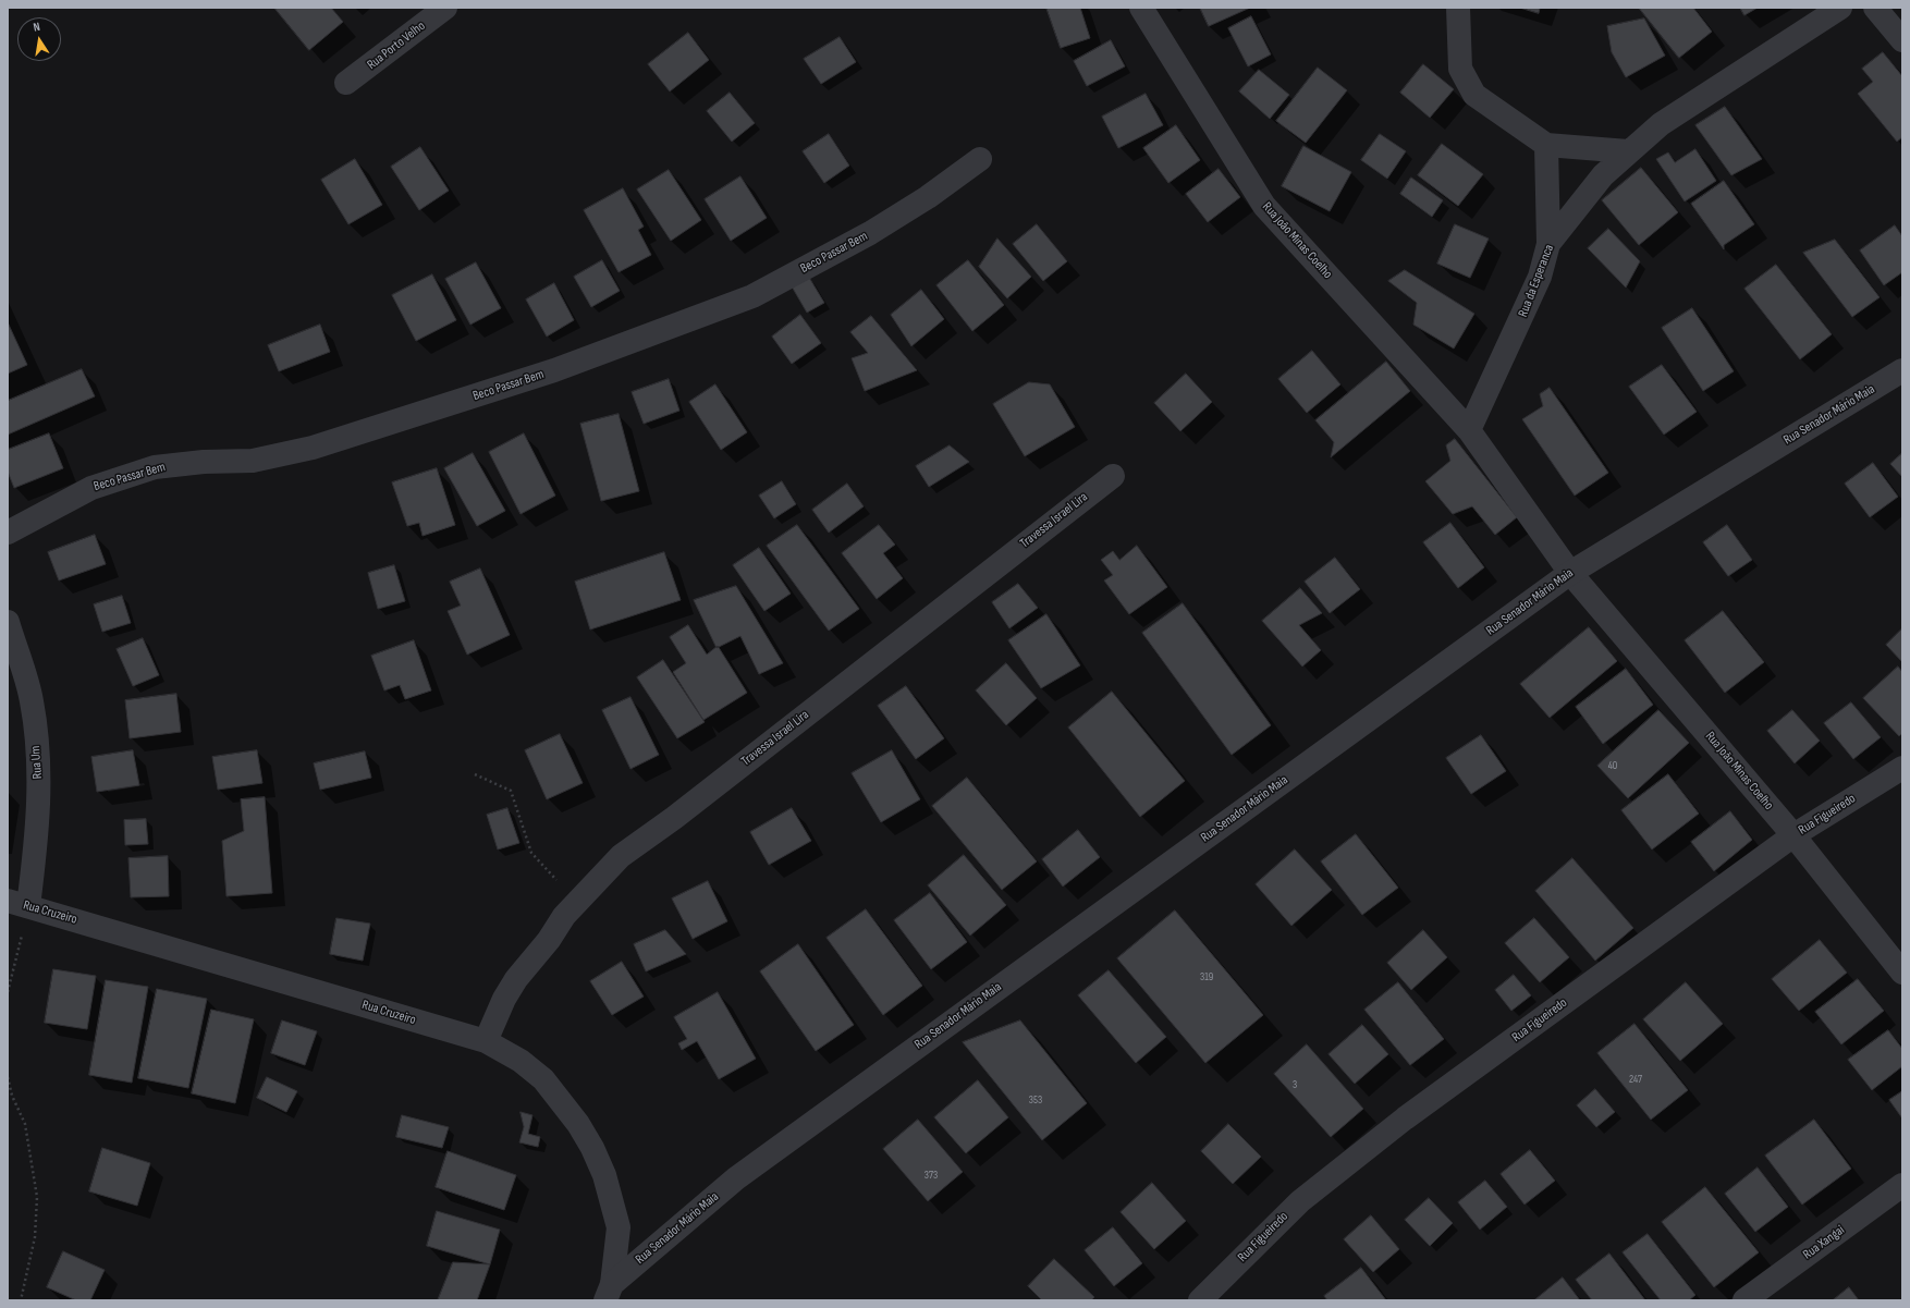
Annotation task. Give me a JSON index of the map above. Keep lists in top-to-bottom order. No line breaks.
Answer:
{"streets":{"street":["Rua Porto Velho","Rua João Minas Coelho","Beco Passar Bem","Rua da Esperanca","Rua Senador Mário Maia","Travessa Israel Lira","Rua Um","Rua Figueiredo","Rua Cruzeiro","Rua Xangai"]},"crossings":[["Rua João Minas Coelho","Rua da Esperanca"],["Rua João Minas Coelho","Rua Senador Mário Maia"],["Rua João Minas Coelho","Rua Figueiredo"],["Rua Senador Mário Maia","Rua Cruzeiro"],["Travessa Israel Lira","Rua Cruzeiro"],["Rua Um","Rua Cruzeiro"]],"house_numbers":["40","319","247","3","353","373"],"north":"top"}
